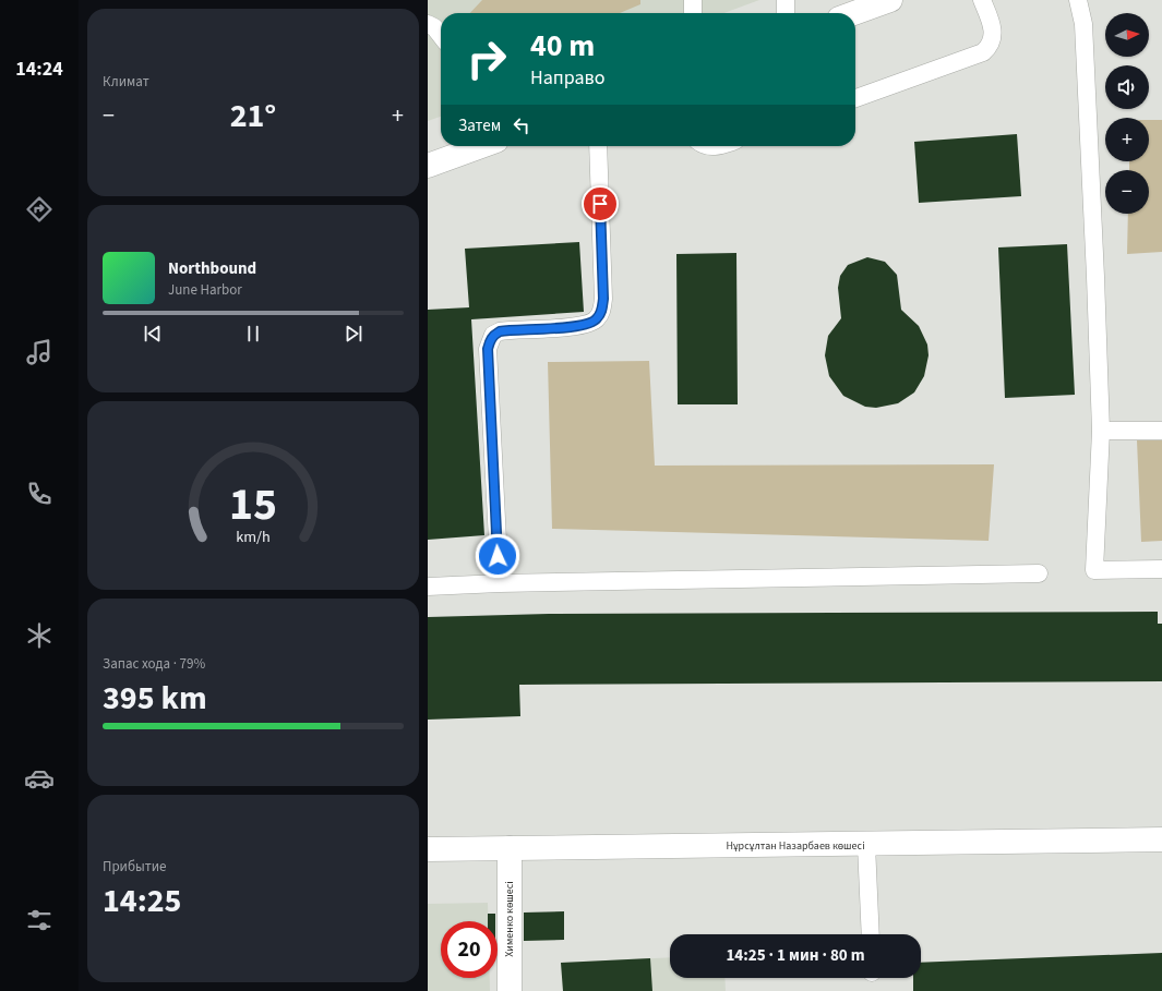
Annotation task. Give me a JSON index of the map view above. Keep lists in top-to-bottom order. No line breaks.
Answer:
{"streets":{"main road":["Нұрсұлтан Назарбаев көшесі","Хименко көшесі"]},"crossings":[["Нұрсұлтан Назарбаев көшесі","Хименко көшесі"]],"north":"right","page":{"tabs":"14:24","tile":["Климат",["Запас хода · 79%","395 km"],["Прибытие","14:25"]],"map_buttons":["+","−"],"turn":["40 m","Направо"],"heat":["−","21°","+"],"then":"Затем","song":["Northbound","June Harbor"],"limit":"20","trip":"14:25 · 1 мин · 80 m","gauge":["15","km/h"]}}
